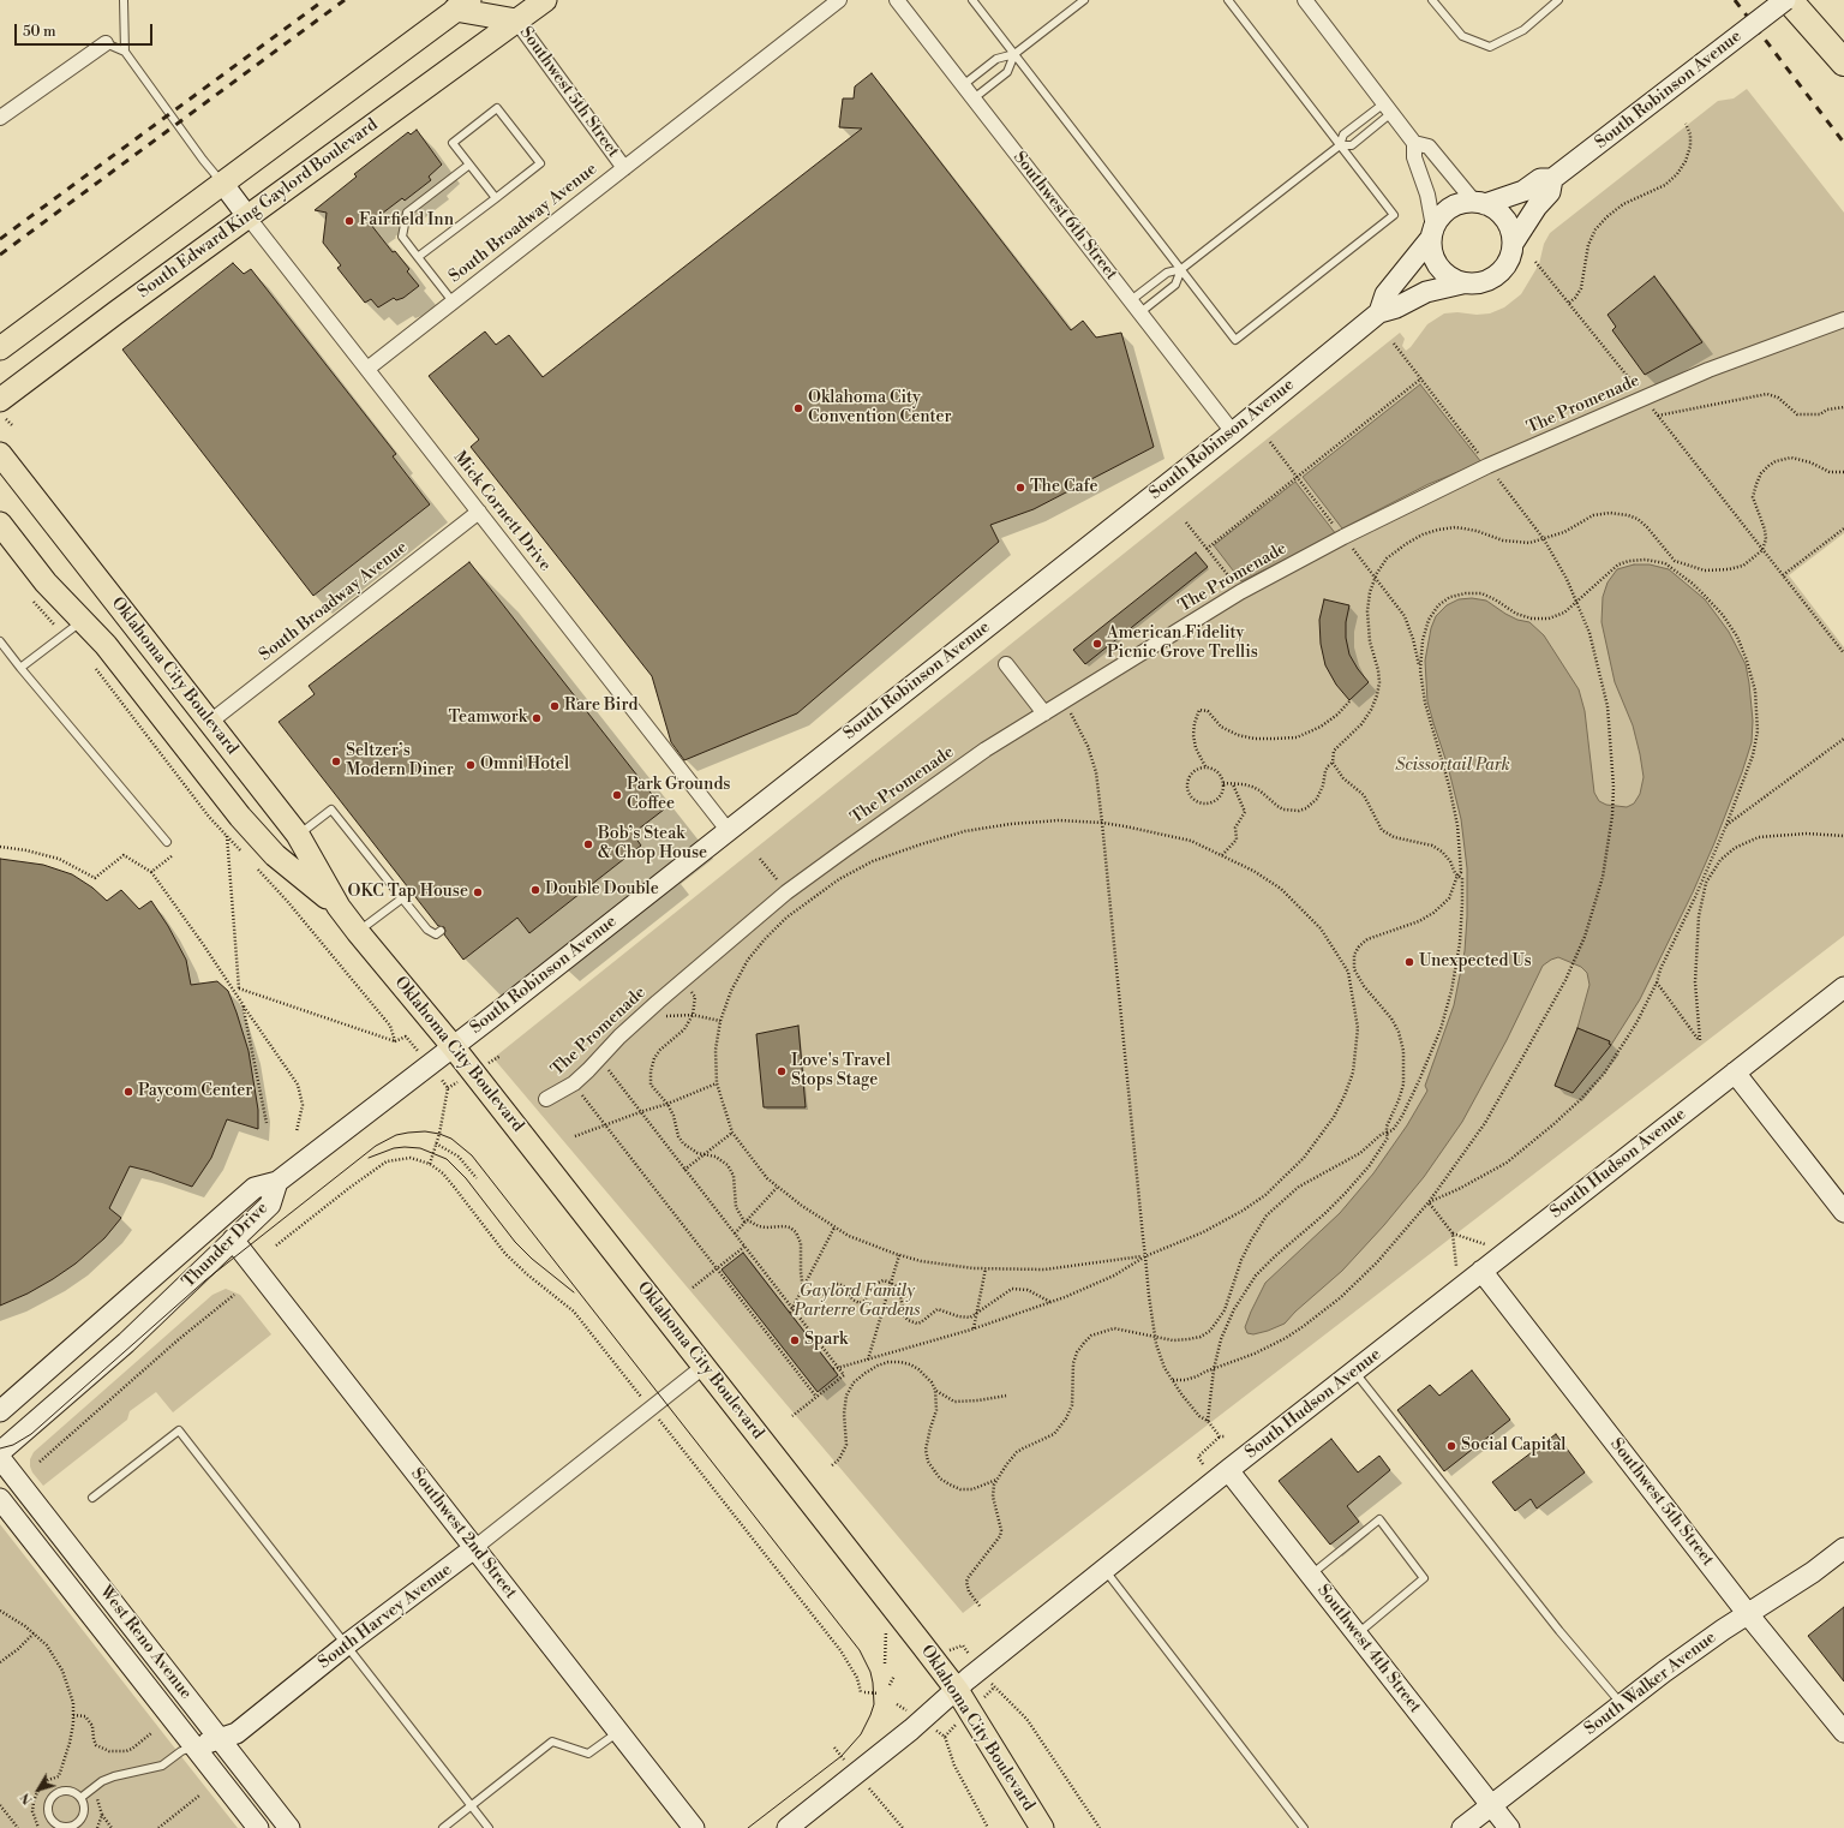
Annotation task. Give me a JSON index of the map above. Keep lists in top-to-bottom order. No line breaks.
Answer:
{"streets":{"main road":["South Robinson Avenue","Southwest 5th Street","South Edward King Gaylord Boulevard","Oklahoma City Boulevard","South Hudson Avenue","Thunder Drive","Southwest 2nd Street","South Harvey Avenue","West Reno Avenue","Southwest 4th Street","South Walker Avenue"],"street":["Southwest 6th Street","South Broadway Avenue","The Promenade","Mick Cornett Drive"]},"crossings":[["South Robinson Avenue","Southwest 6th Street"],["South Robinson Avenue","Mick Cornett Drive"],["South Robinson Avenue","Oklahoma City Boulevard"],["Southwest 5th Street","South Edward King Gaylord Boulevard"],["Southwest 5th Street","South Broadway Avenue"],["Southwest 5th Street","South Hudson Avenue"],["Southwest 5th Street","South Walker Avenue"],["South Edward King Gaylord Boulevard","Mick Cornett Drive"],["South Broadway Avenue","Mick Cornett Drive"],["South Broadway Avenue","Oklahoma City Boulevard"],["Oklahoma City Boulevard","South Hudson Avenue"],["Oklahoma City Boulevard","South Harvey Avenue"],["South Hudson Avenue","Southwest 4th Street"],["Thunder Drive","Southwest 2nd Street"],["Southwest 2nd Street","South Harvey Avenue"],["South Harvey Avenue","West Reno Avenue"],["Southwest 4th Street","South Walker Avenue"]],"parks":["Scissortail Park","Gaylord Family Parterre Gardens"],"places":["Fairfield Inn","Oklahoma City Convention Center","The Cafe","American Fidelity Picnic Grove Trellis","Rare Bird","Teamwork","Seltzer’s Modern Diner","Omni Hotel","Park Grounds Coffee","Bob’s Steak & Chop House","Double Double","OKC Tap House","Unexpected Us","Love's Travel Stops Stage","Paycom Center","Spark","Social Capital"],"scale_bar":"50 m","north":"bottom left"}
